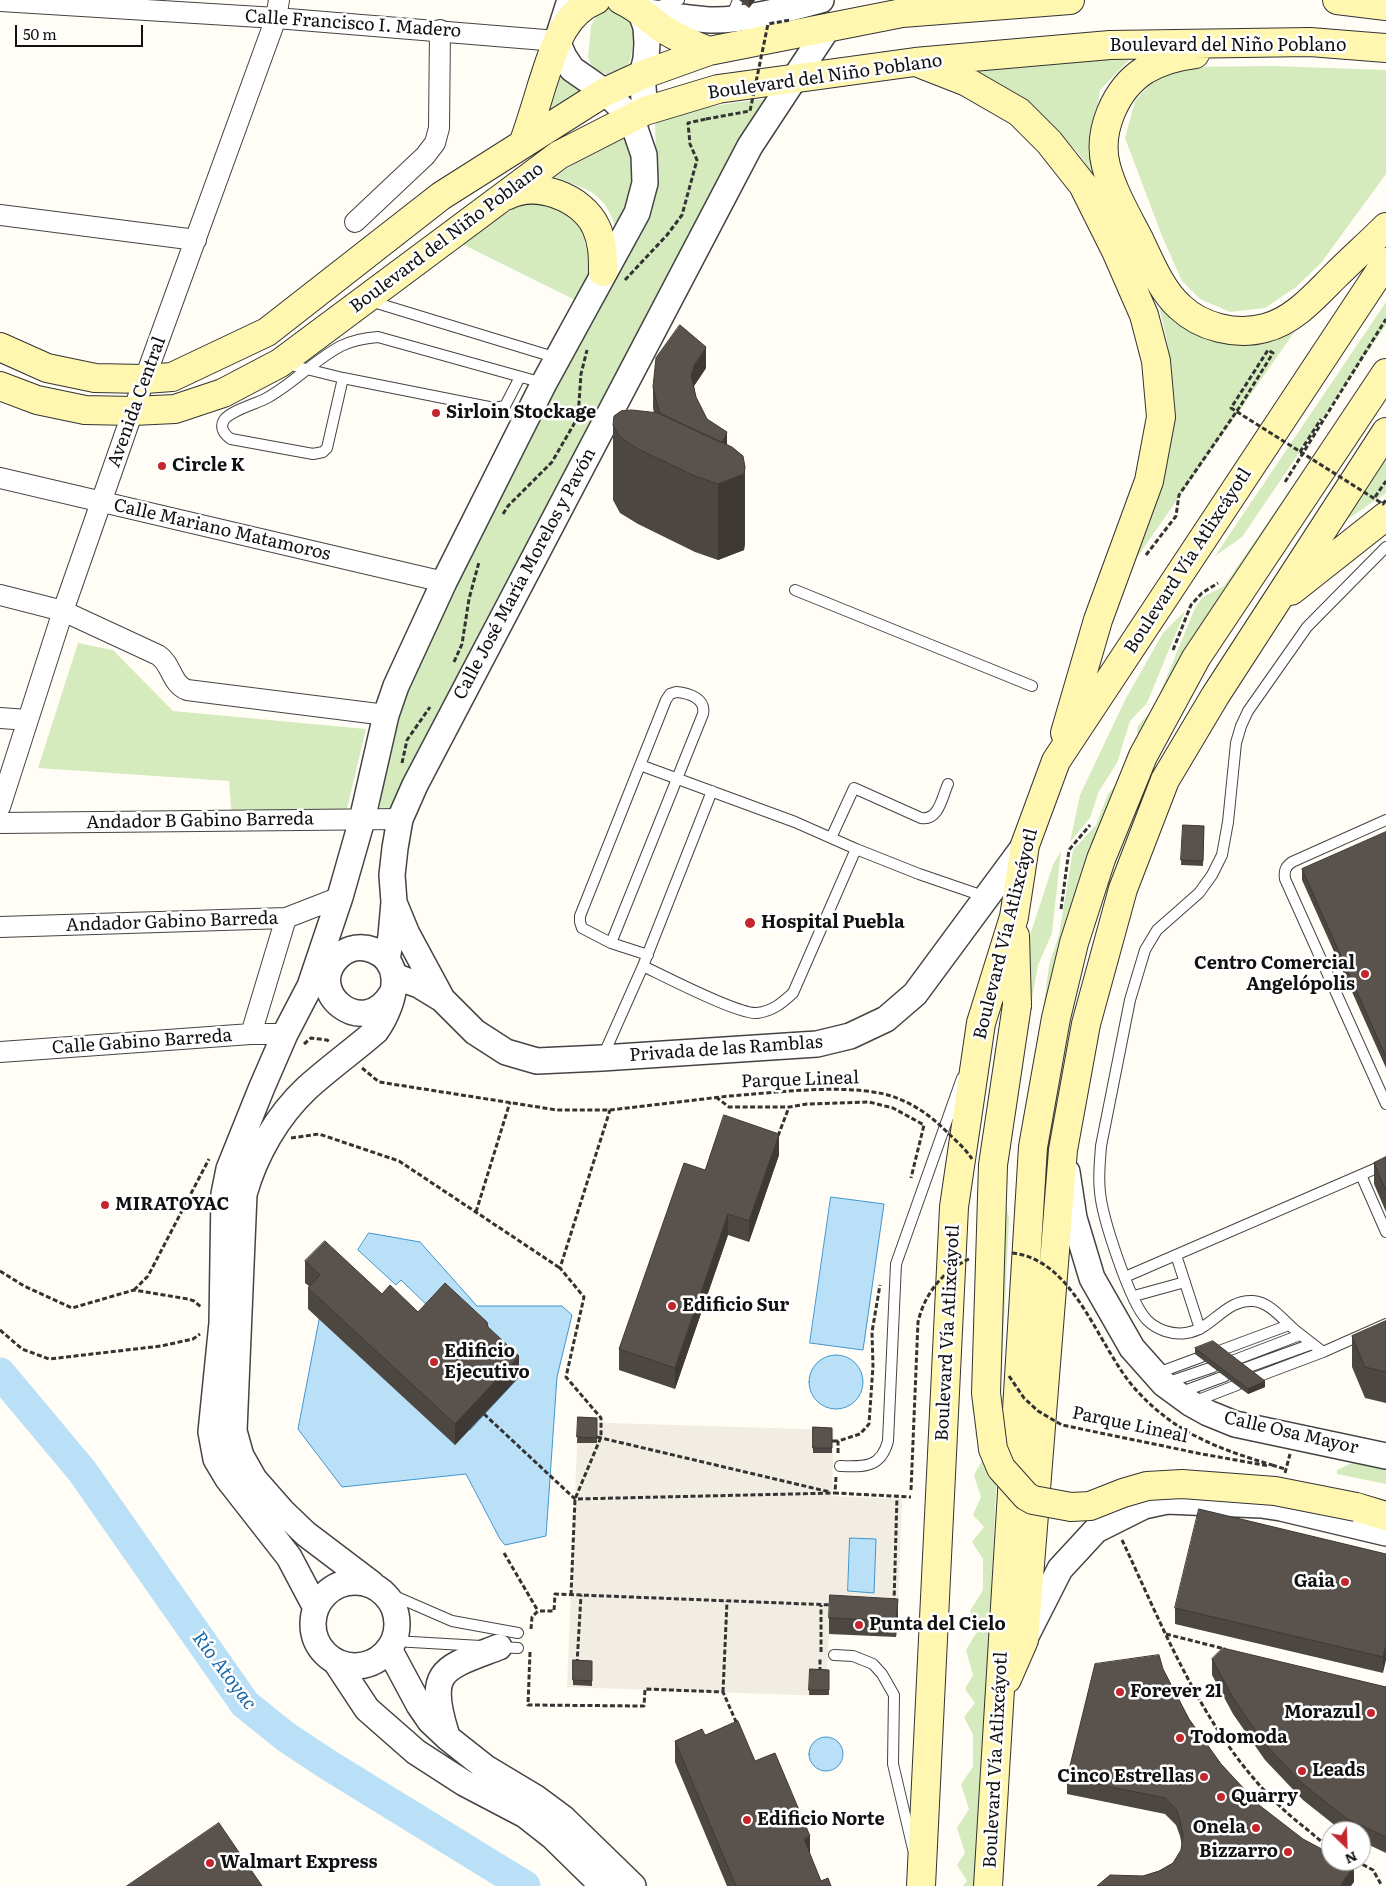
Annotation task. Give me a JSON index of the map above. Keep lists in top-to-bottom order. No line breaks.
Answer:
{"streets":{"main road":["Boulevard del Niño Poblano","Boulevard Vía Atlixcáyotl"],"street":["Calle Francisco I. Madero","Avenida Central","Calle Mariano Matamoros","Calle José María Morelos y Pavón","Andador B Gabino Barreda","Andador Gabino Barreda","Calle Gabino Barreda","Privada de las Ramblas","Calle Osa Mayor"],"path":["Parque Lineal"]},"crossings":[["Calle Francisco I. Madero","Avenida Central"],["Boulevard del Niño Poblano","Avenida Central"],["Boulevard del Niño Poblano","Calle José María Morelos y Pavón"],["Avenida Central","Calle Mariano Matamoros"],["Boulevard Vía Atlixcáyotl","Privada de las Ramblas"],["Calle José María Morelos y Pavón","Andador B Gabino Barreda"],["Calle José María Morelos y Pavón","Privada de las Ramblas"],["Calle José María Morelos y Pavón","Parque Lineal"],["Calle Gabino Barreda","Parque Lineal"]],"water":["Río Atoyac"],"places":["Sirloin Stockage","Circle K","Hospital Puebla","Centro Comercial Angelópolis","MIRATOYAC","Edificio Sur","Edificio Ejecutivo","Gaia","Punta del Cielo","Forever 21","Morazul","Todomoda","Leads","Cinco Estrellas","Quarry","Edificio Norte","Onela","Bizzarro","Walmart Express"],"scale_bar":"50 m","north":"bottom right"}
